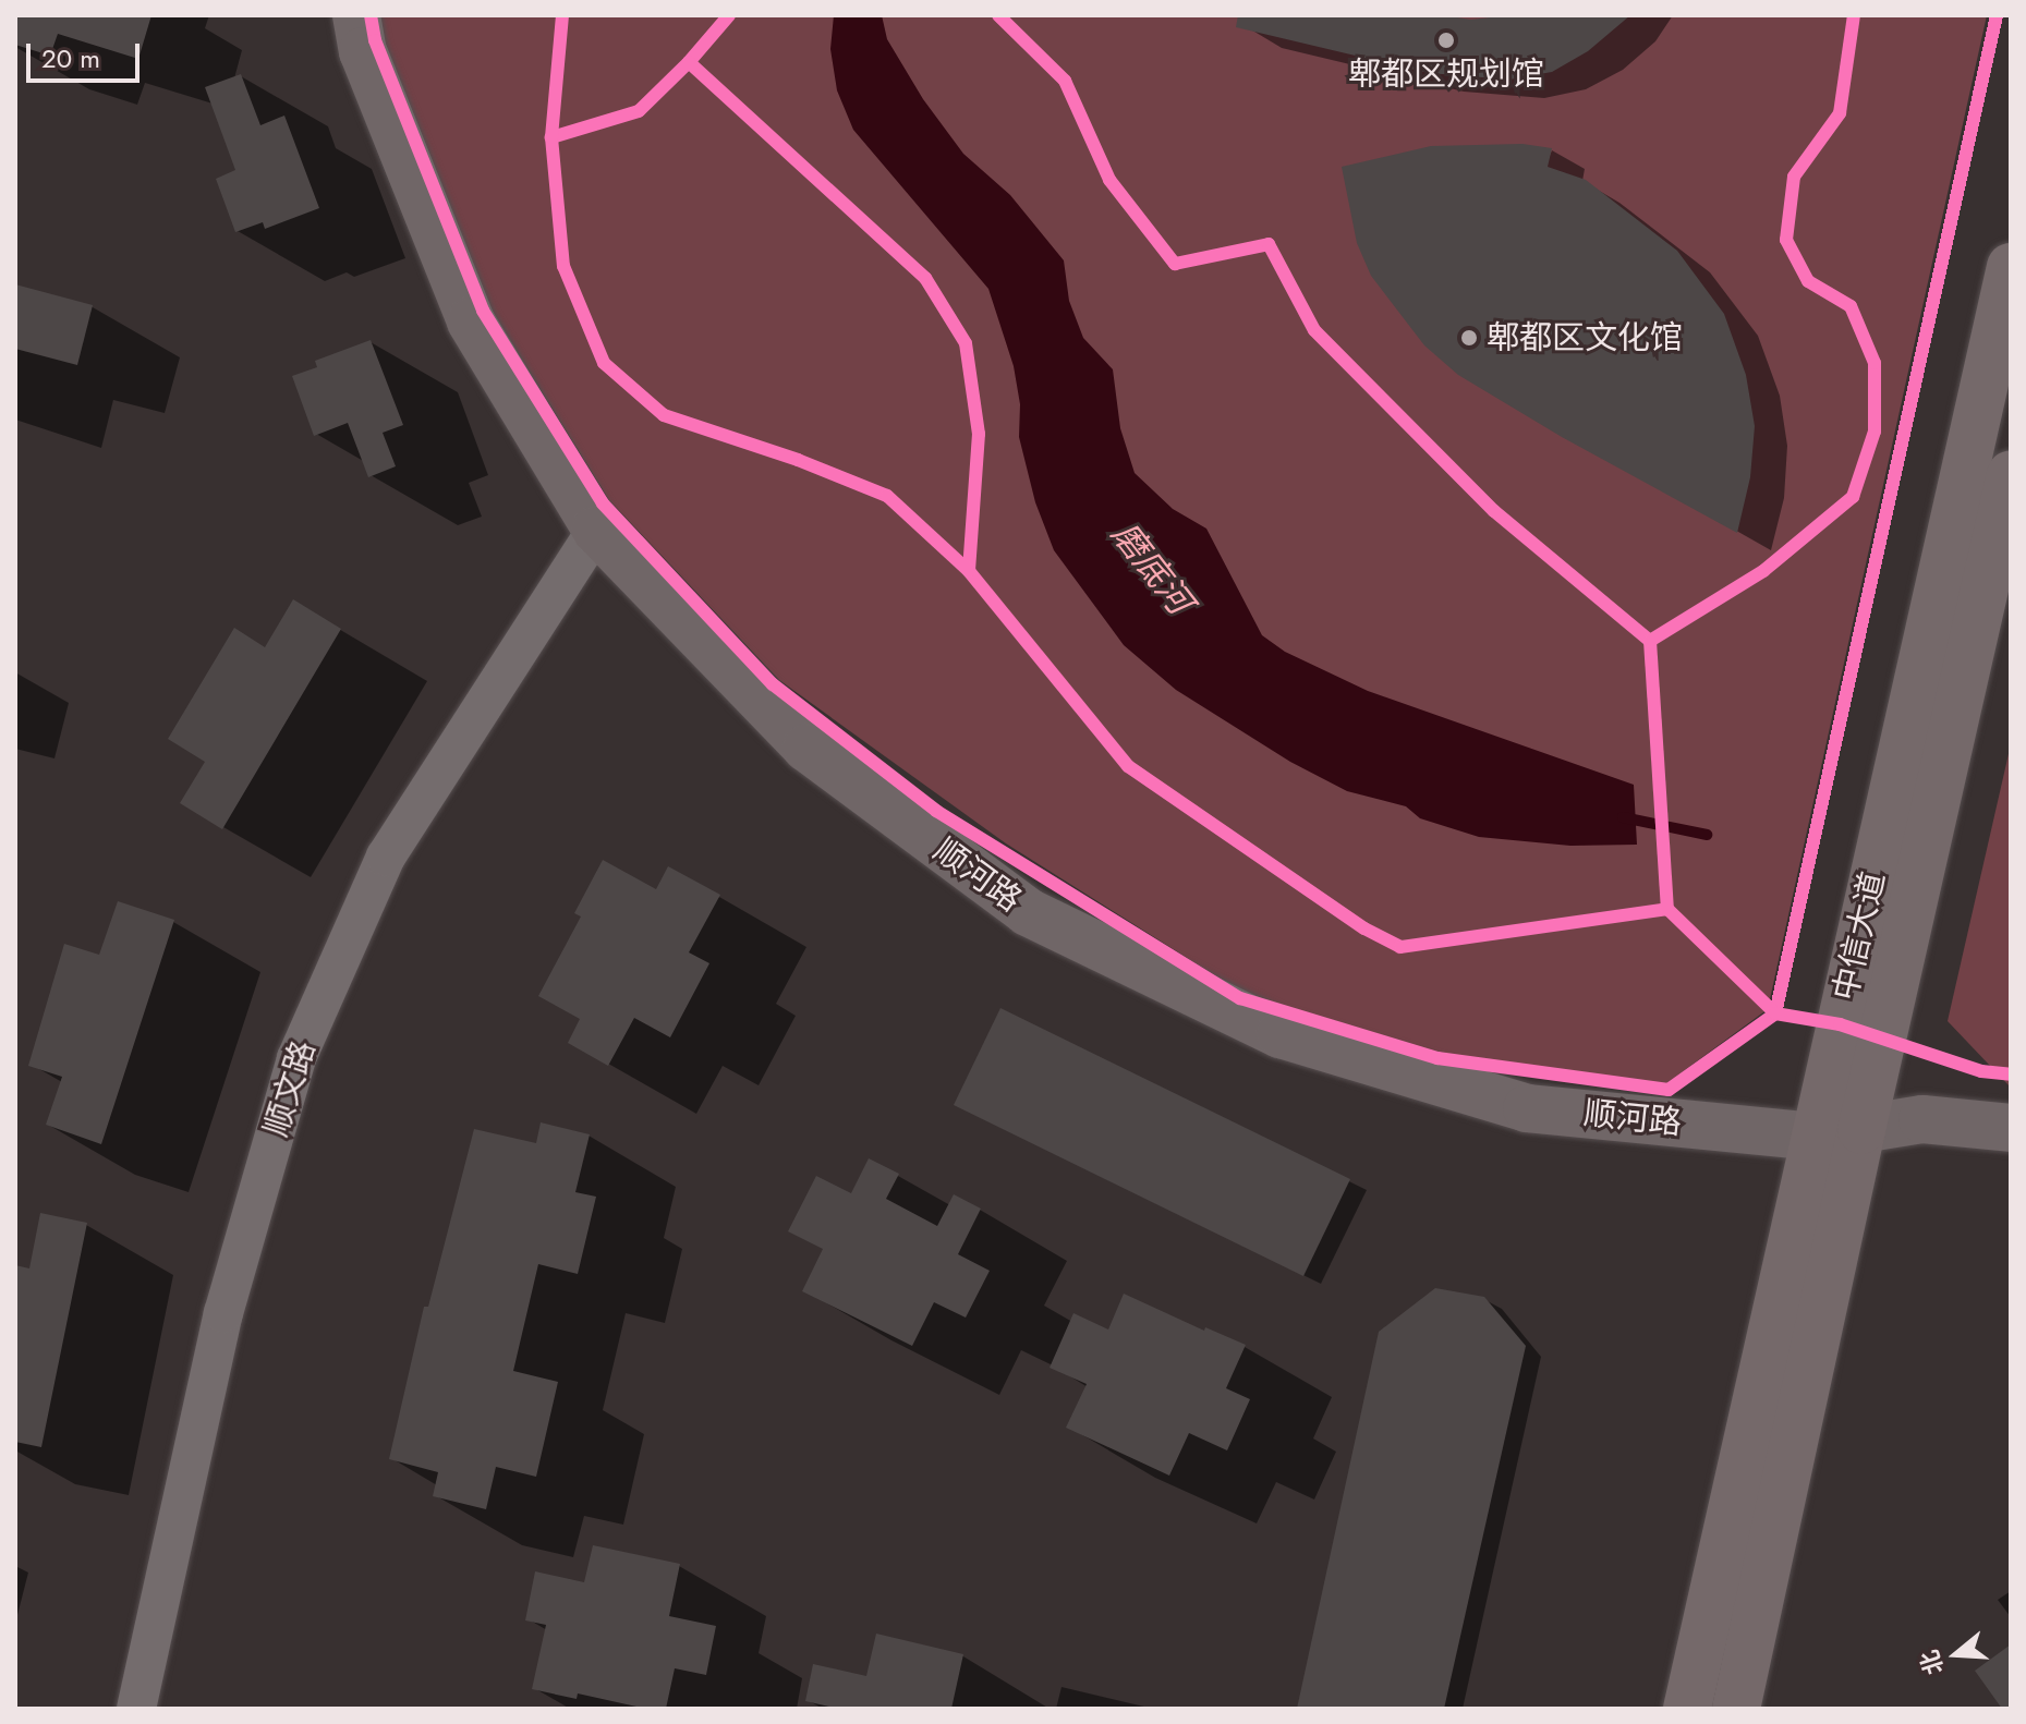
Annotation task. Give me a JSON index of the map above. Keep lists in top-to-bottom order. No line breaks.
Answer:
{"streets":{"main road":["中信大道"],"street":["顺河路","顺文路"]},"crossings":[["顺河路","中信大道"],["顺河路","顺文路"]],"water":["磨底河"],"places":["郫都区规划馆","郫都区文化馆"],"scale_bar":"20 m","north":"left"}
